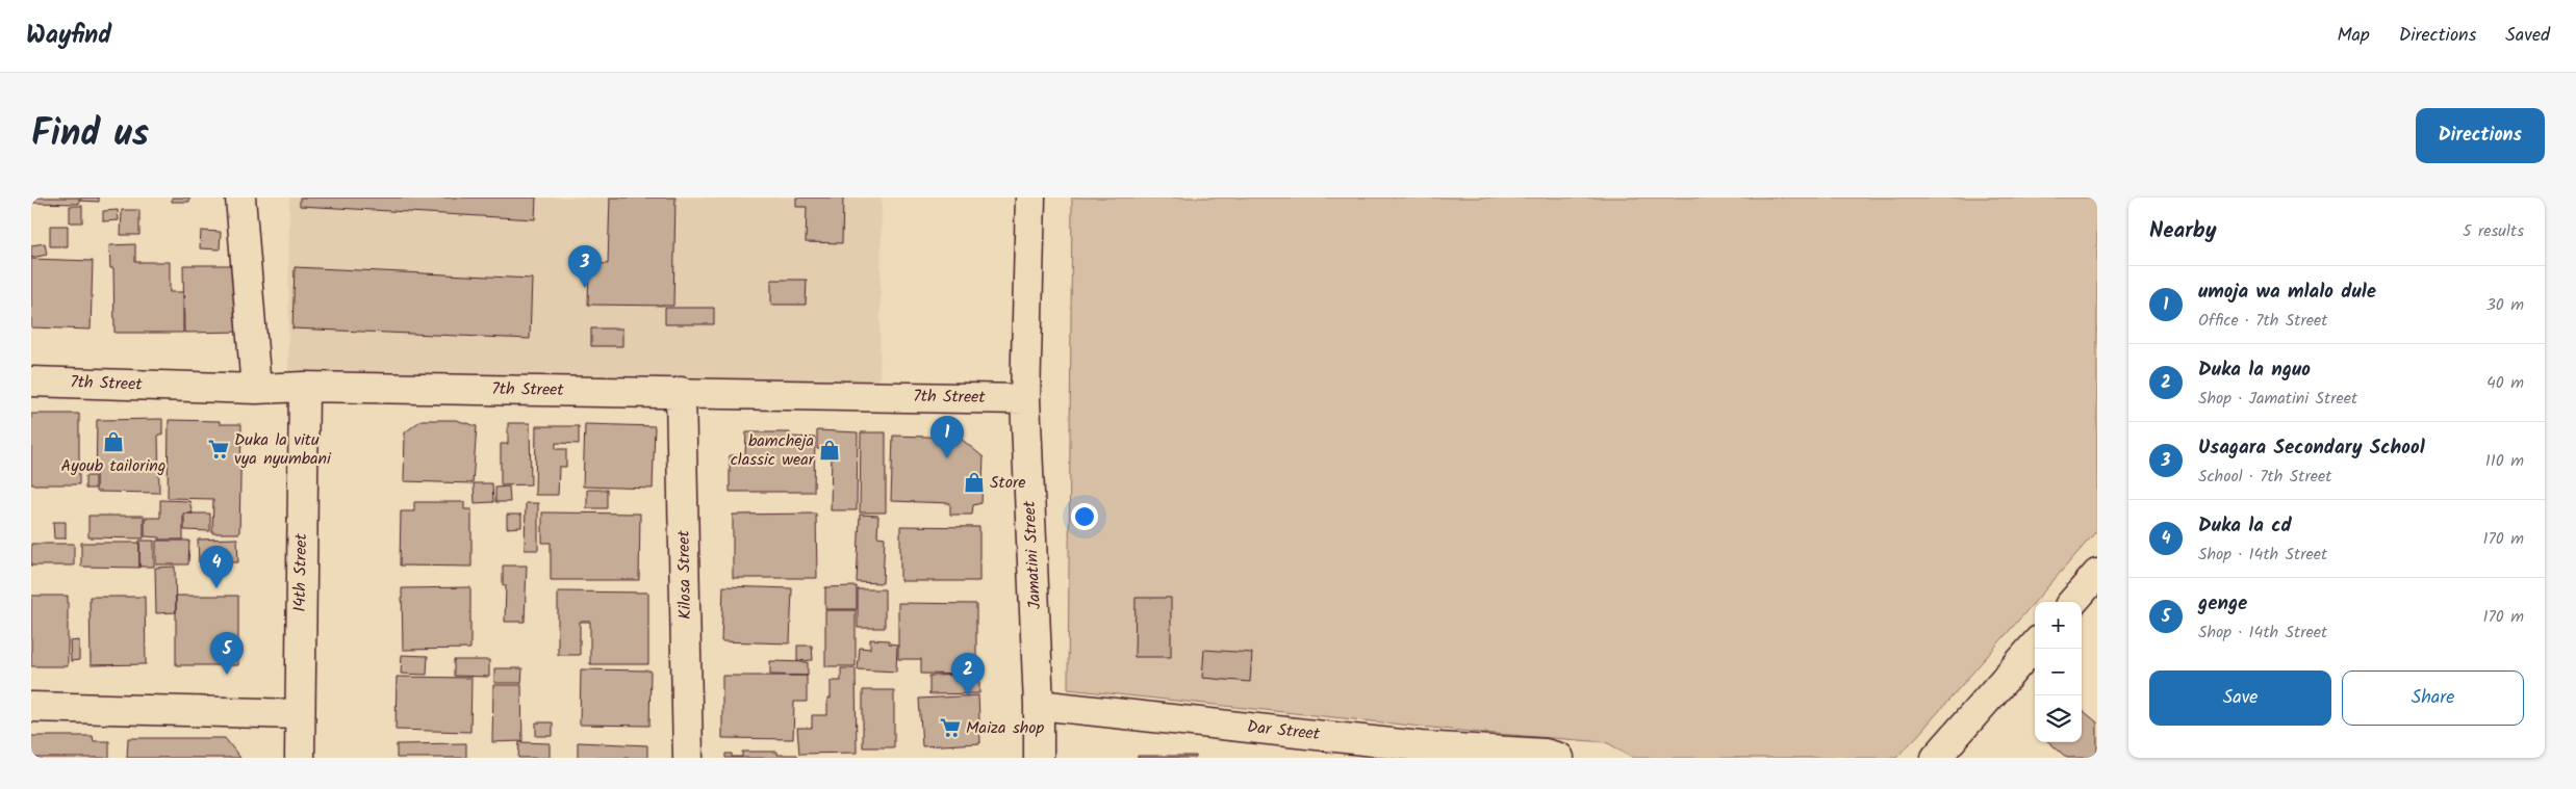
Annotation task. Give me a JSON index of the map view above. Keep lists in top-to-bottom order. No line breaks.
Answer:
{"streets":{"street":["7th Street","Jamatini Street","14th Street","Kilosa Street","Dar Street"]},"crossings":[["7th Street","Jamatini Street"],["7th Street","14th Street"],["7th Street","Kilosa Street"],["Jamatini Street","Dar Street"]],"places":{"shop":["Ayoub tailoring","bamcheja classic wear","Store"],"supermarket":["Duka la vitu vya nyumbani","Maiza shop"]},"page":{"header":"Wayfind","nav":["Map","Directions","Saved"],"title":"Find us","buttons":["Directions",["Save","Share"]],"heading":["Nearby","5 results"],"pins":["3","1","4","5","2"],"list":[{"mark":"1","name":"umoja wa mlalo dule","note":"Office · 7th Street","value":"30 m"},{"mark":"2","name":"Duka la nguo","note":"Shop · Jamatini Street","value":"40 m"},{"mark":"3","name":"Usagara Secondary School","note":"School · 7th Street","value":"110 m"},{"mark":"4","name":"Duka la cd","note":"Shop · 14th Street","value":"170 m"},{"mark":"5","name":"genge","note":"Shop · 14th Street","value":"170 m"}],"map_buttons":["+","−"]}}
